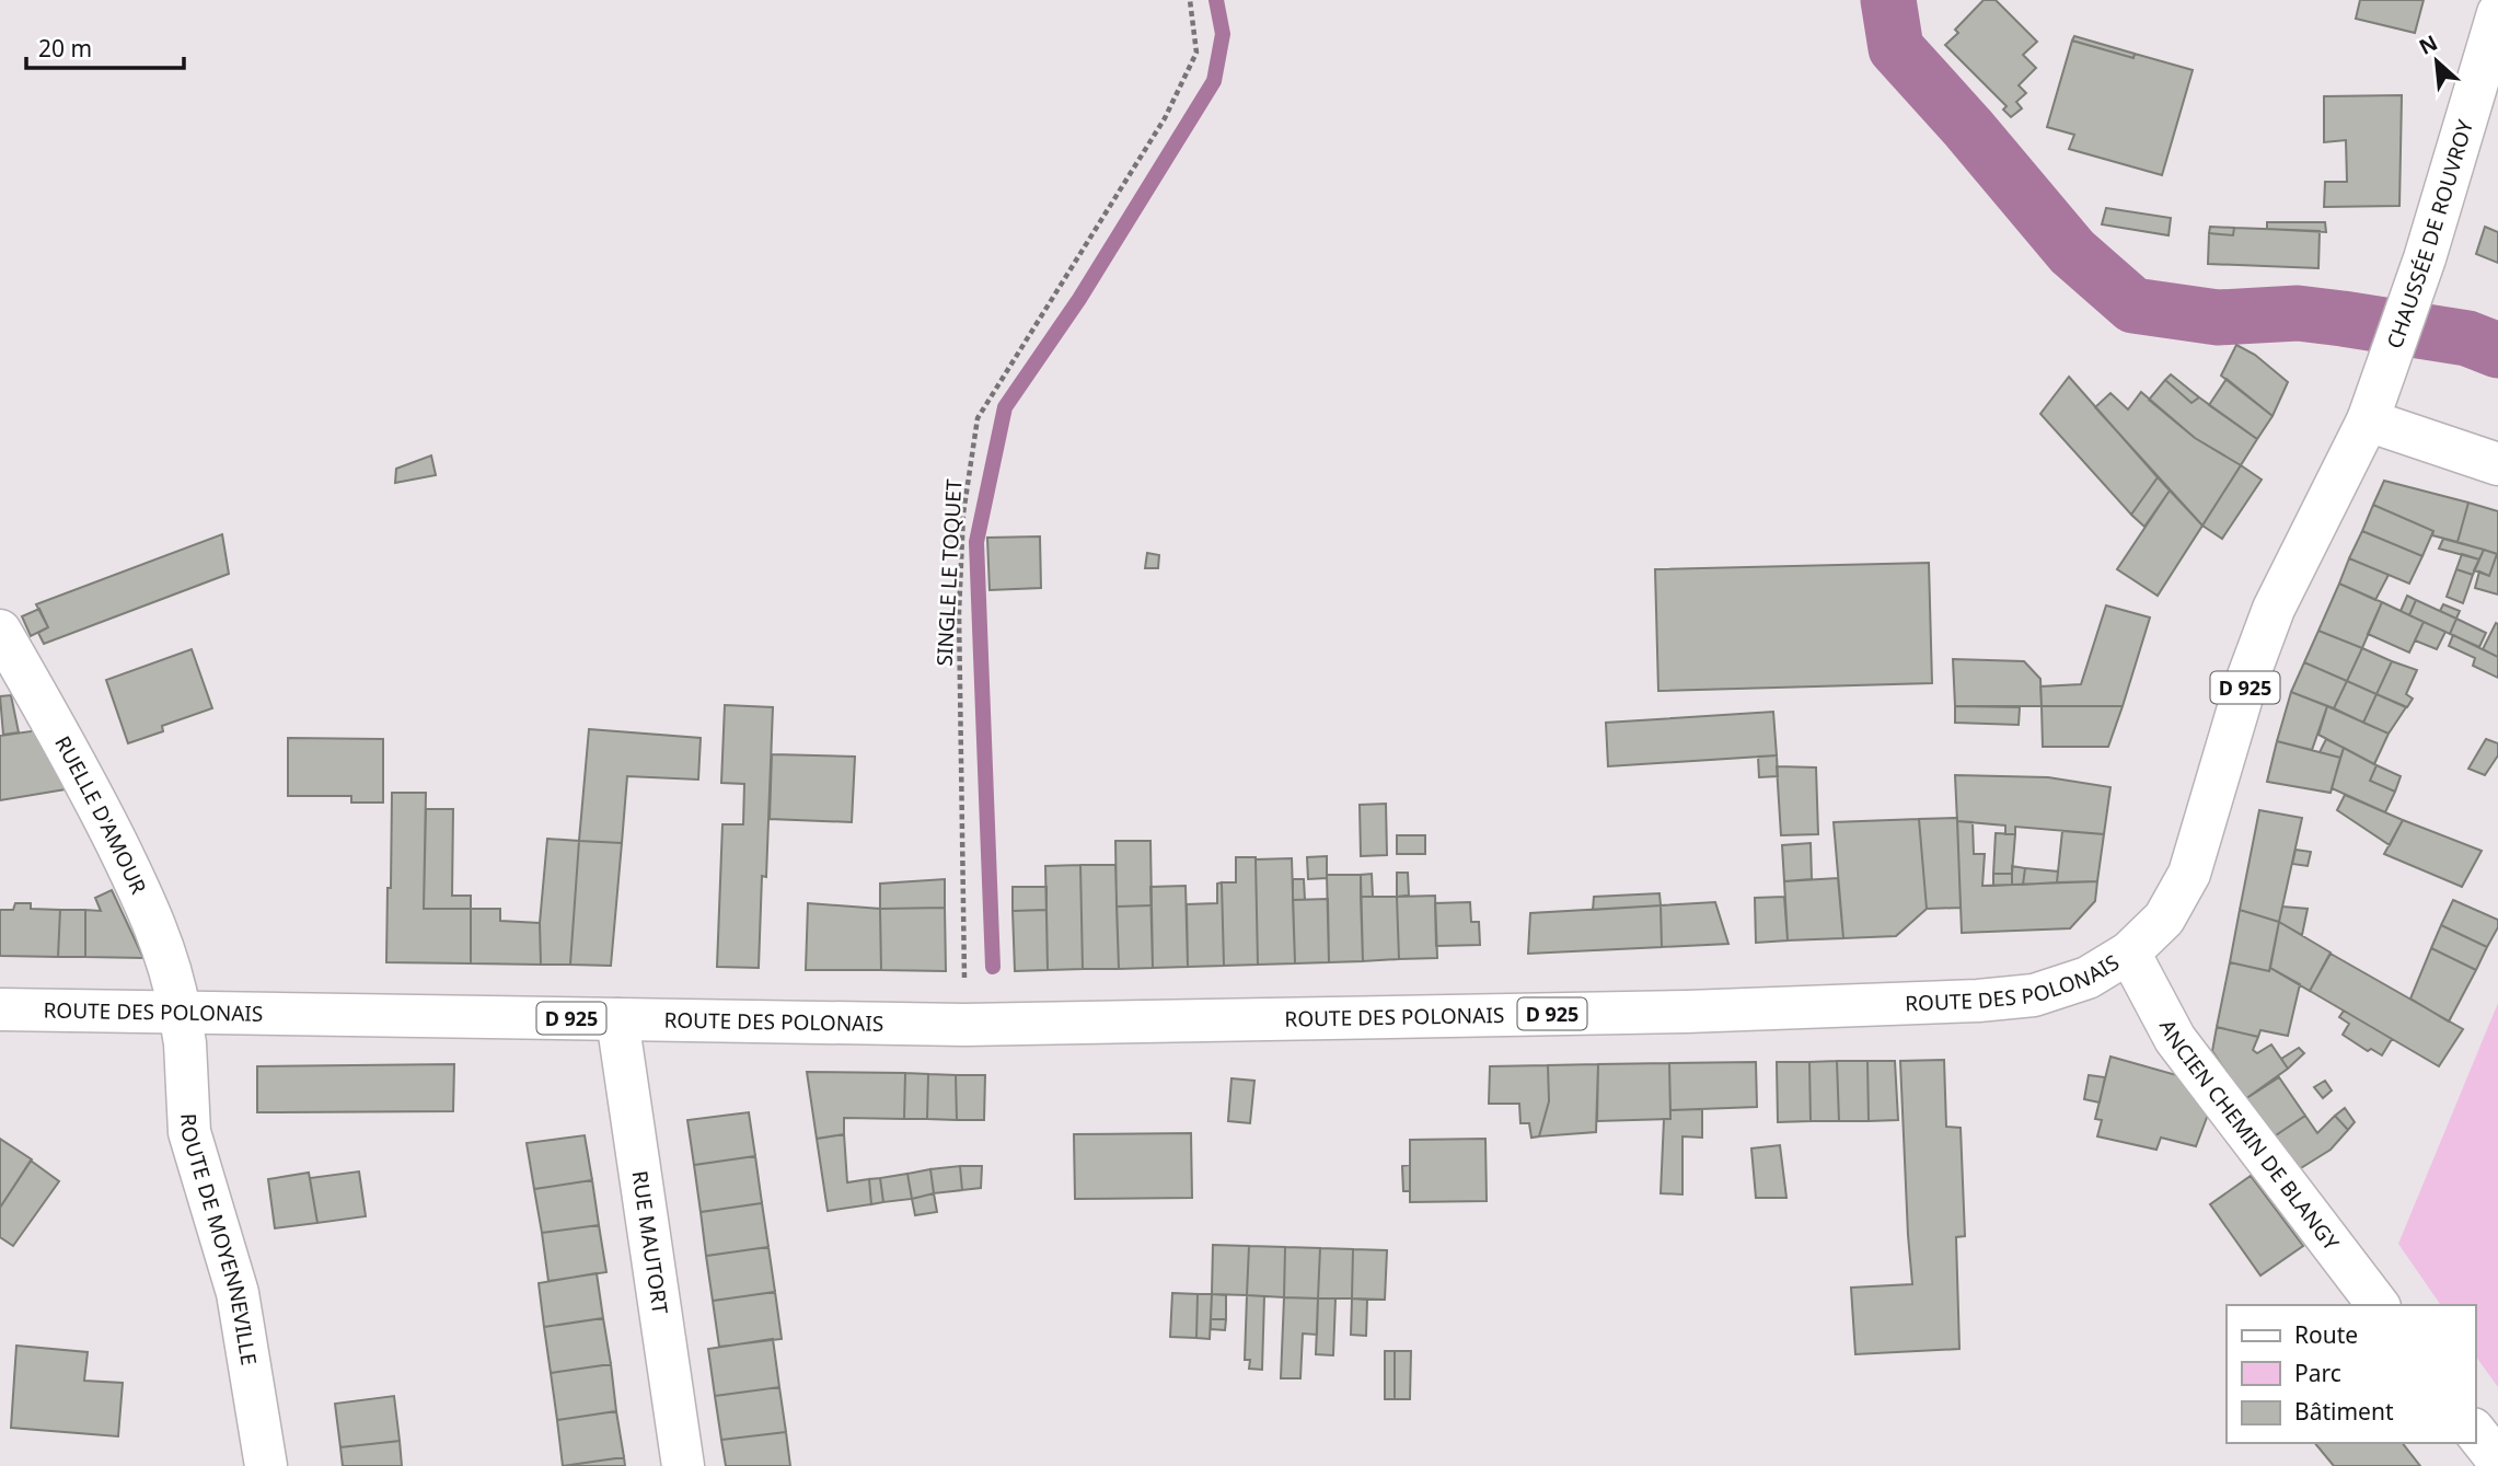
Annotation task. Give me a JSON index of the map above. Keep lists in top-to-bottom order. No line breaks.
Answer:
{"streets":{"main road":["CHAUSSÉE DE ROUVROY","D 925","RUELLE D'AMOUR","ROUTE DES POLONAIS","ANCIEN CHEMIN DE BLANGY","ROUTE DE MOYENNEVILLE","RUE MAUTORT"],"path":["SINGLE LE TOQUET"]},"crossings":[["CHAUSSÉE DE ROUVROY","ROUTE DES POLONAIS"],["SINGLE LE TOQUET","ROUTE DES POLONAIS"],["RUELLE D'AMOUR","ROUTE DES POLONAIS"],["RUELLE D'AMOUR","ROUTE DE MOYENNEVILLE"],["ROUTE DES POLONAIS","ANCIEN CHEMIN DE BLANGY"],["ROUTE DES POLONAIS","ROUTE DE MOYENNEVILLE"],["ROUTE DES POLONAIS","RUE MAUTORT"]],"legend":["Route","Parc","Bâtiment"],"scale_bar":"20 m","north":"top left"}
